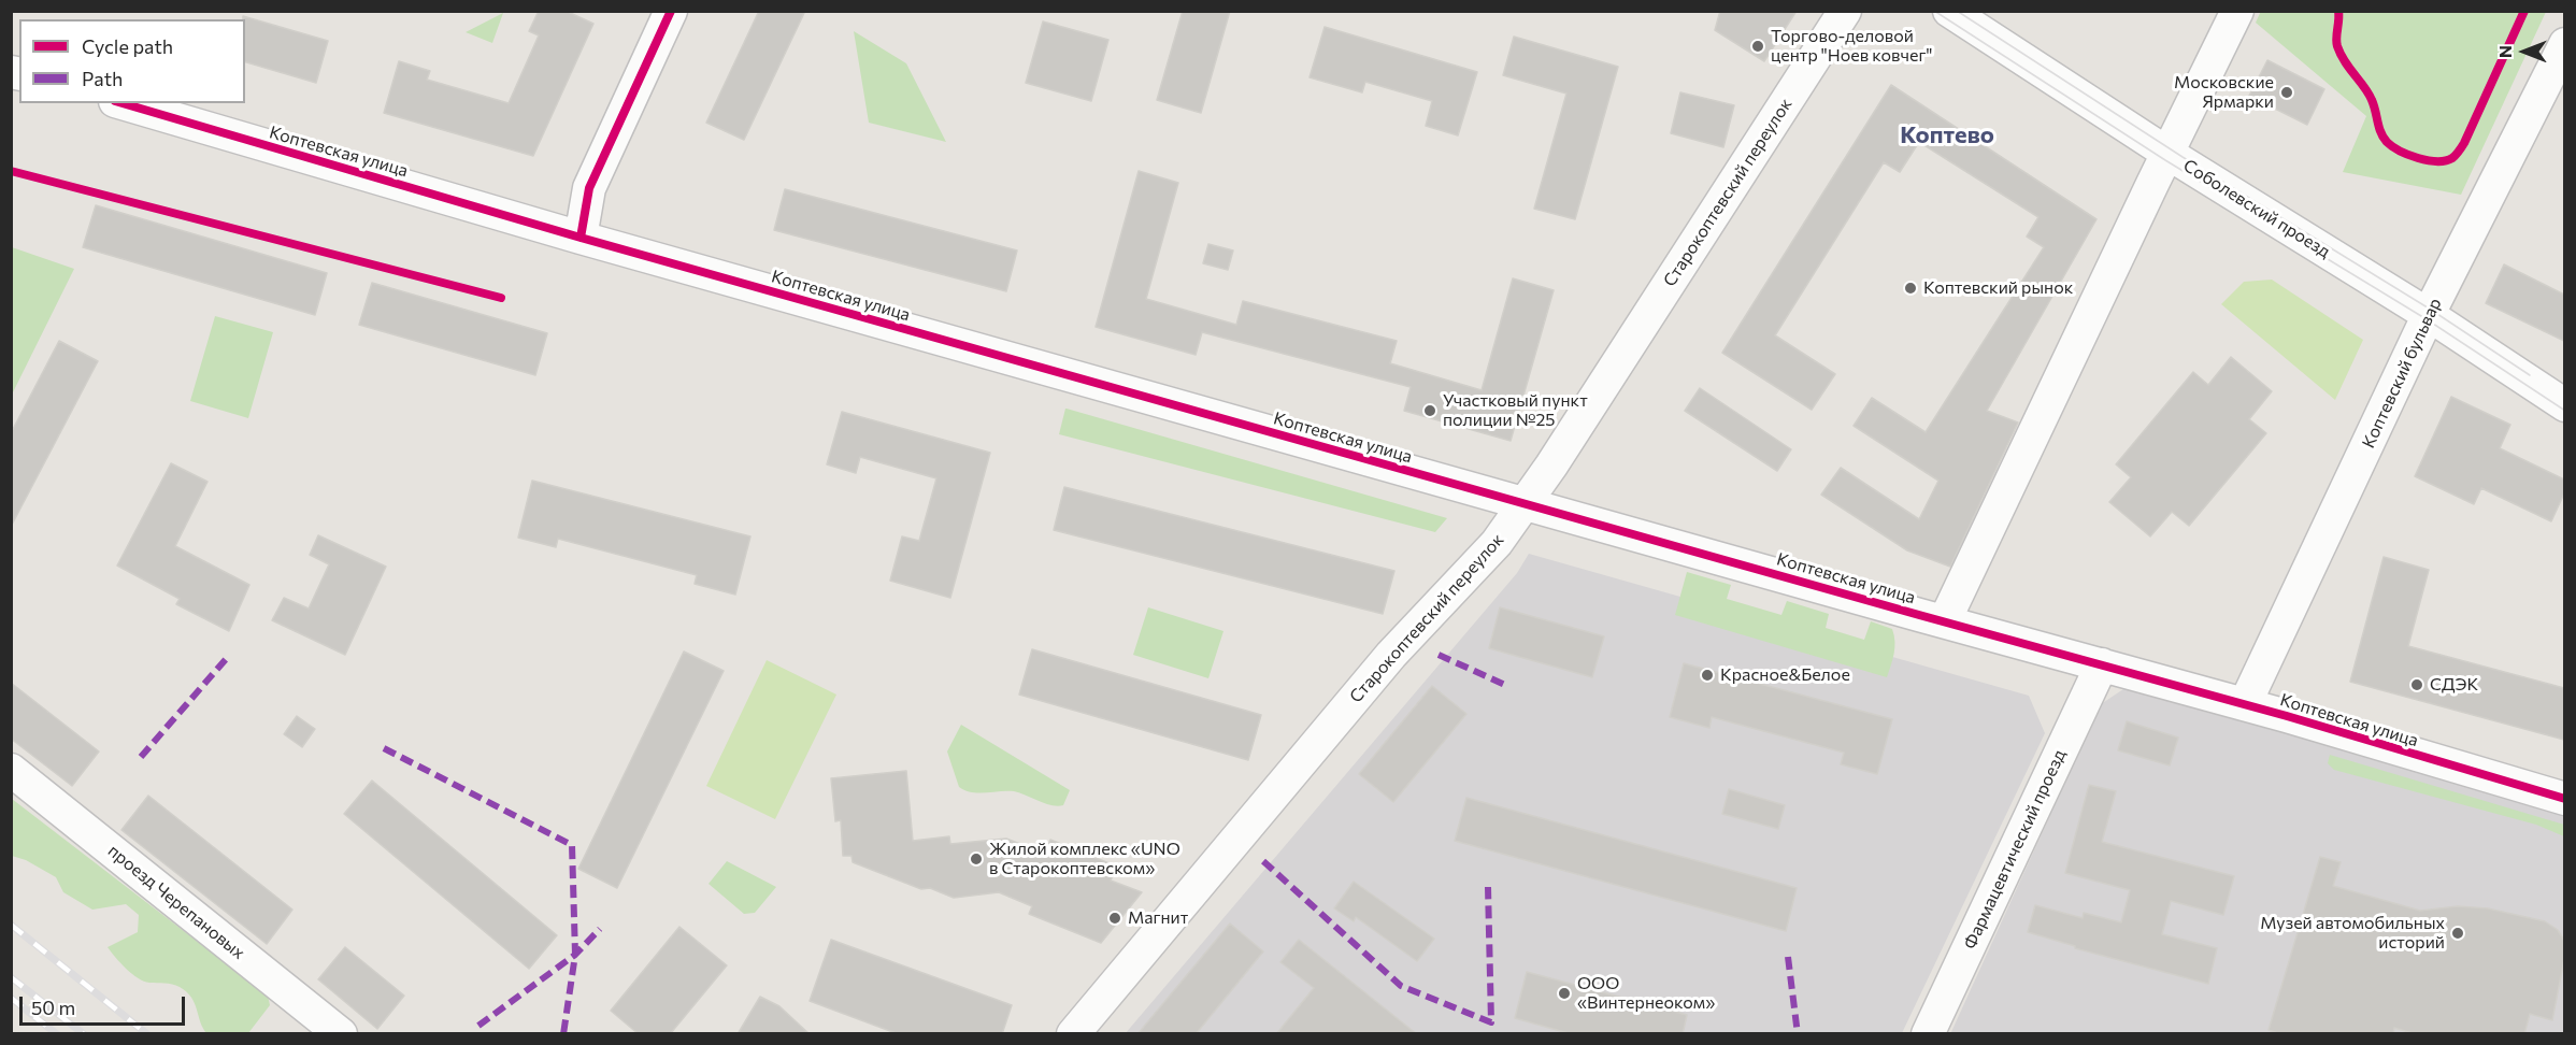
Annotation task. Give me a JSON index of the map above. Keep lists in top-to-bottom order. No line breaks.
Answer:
{"streets":{"street":["Коптевская улица","Старокоптевский переулок","Соболевский проезд","Коптевский бульвар","Фармацевтический проезд","проезд Черепановых"]},"crossings":[["Коптевская улица","Старокоптевский переулок"],["Коптевская улица","Коптевский бульвар"],["Коптевская улица","Фармацевтический проезд"],["Соболевский проезд","Коптевский бульвар"]],"districts":["Коптево"],"places":["Торгово-деловой центр \"Ноев ковчег\"","Московские Ярмарки","Коптевский рынок","Участковый пункт полиции №25","Красное&Белое","СДЭК","Жилой комплекс «UNO в Старокоптевском»","Магнит","Музей автомобильных историй","ООО «Винтернеоком»"],"legend":["Cycle path","Path"],"scale_bar":"50 m","north":"left"}
